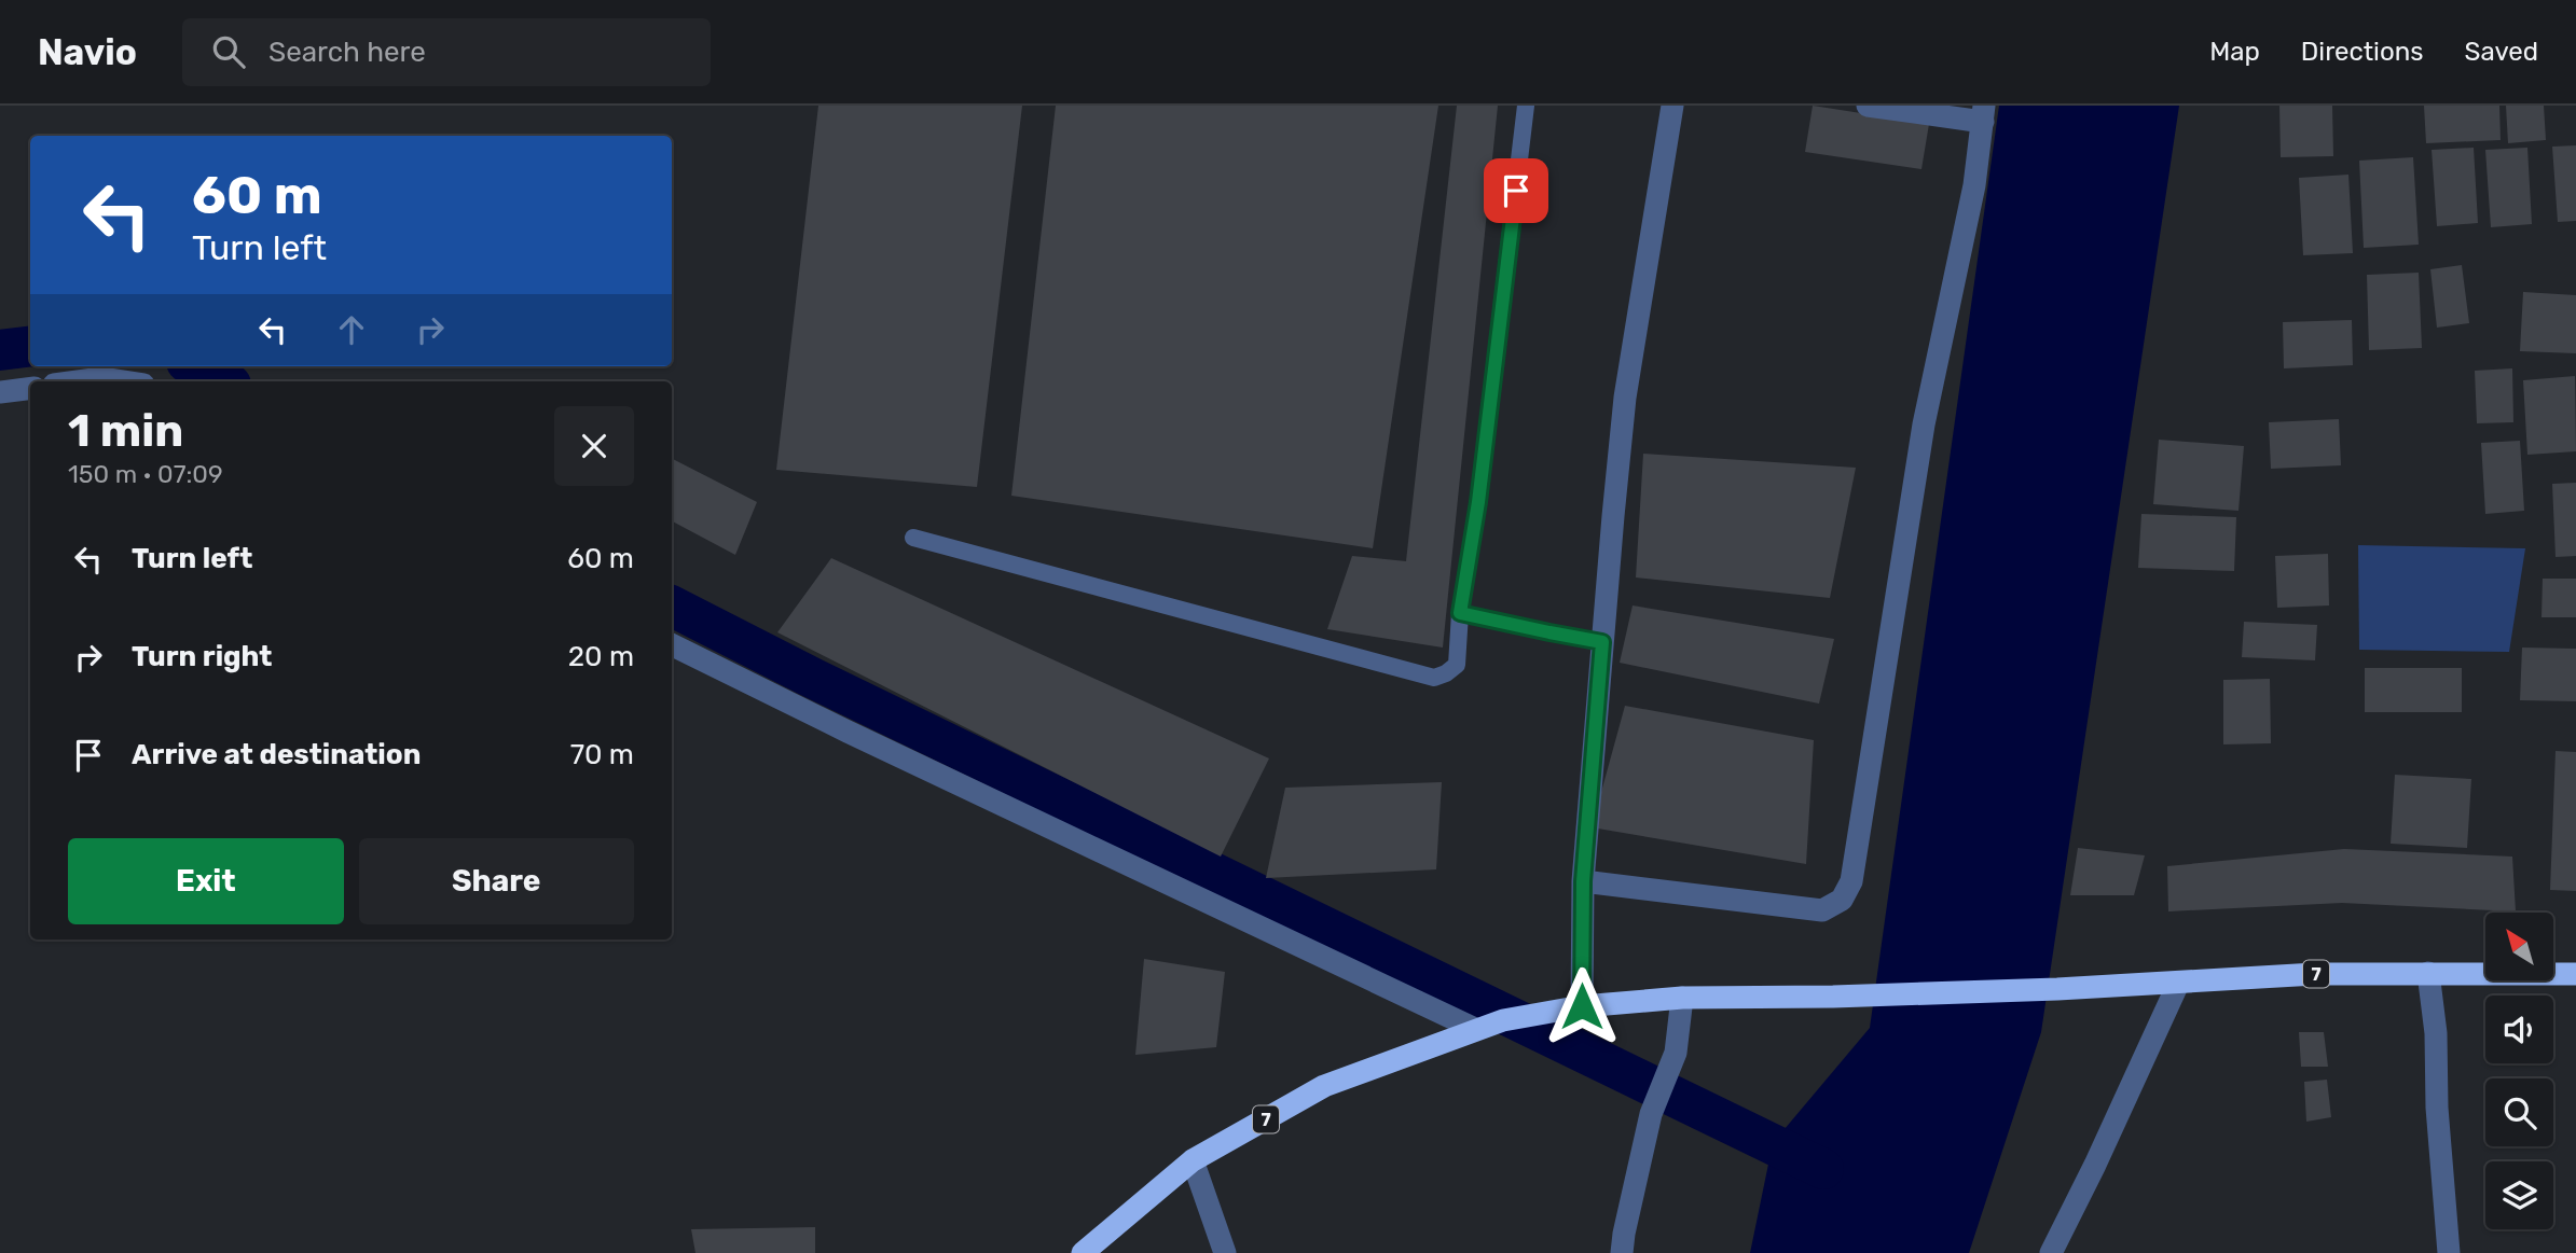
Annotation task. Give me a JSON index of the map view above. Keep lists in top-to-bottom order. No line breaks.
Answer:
{"streets":{"highway":["7"]},"north":"top left","page":{"header":"Navio","search":"Search here","nav":["Map","Directions","Saved"],"turn":["60 m","Turn left"],"heading":["1 min","150 m · 07:09"],"list":[{"name":"Turn left","value":"60 m"},{"name":"Turn right","value":"20 m"},{"name":"Arrive at destination","value":"70 m"}],"buttons":["Exit","Share"]}}
